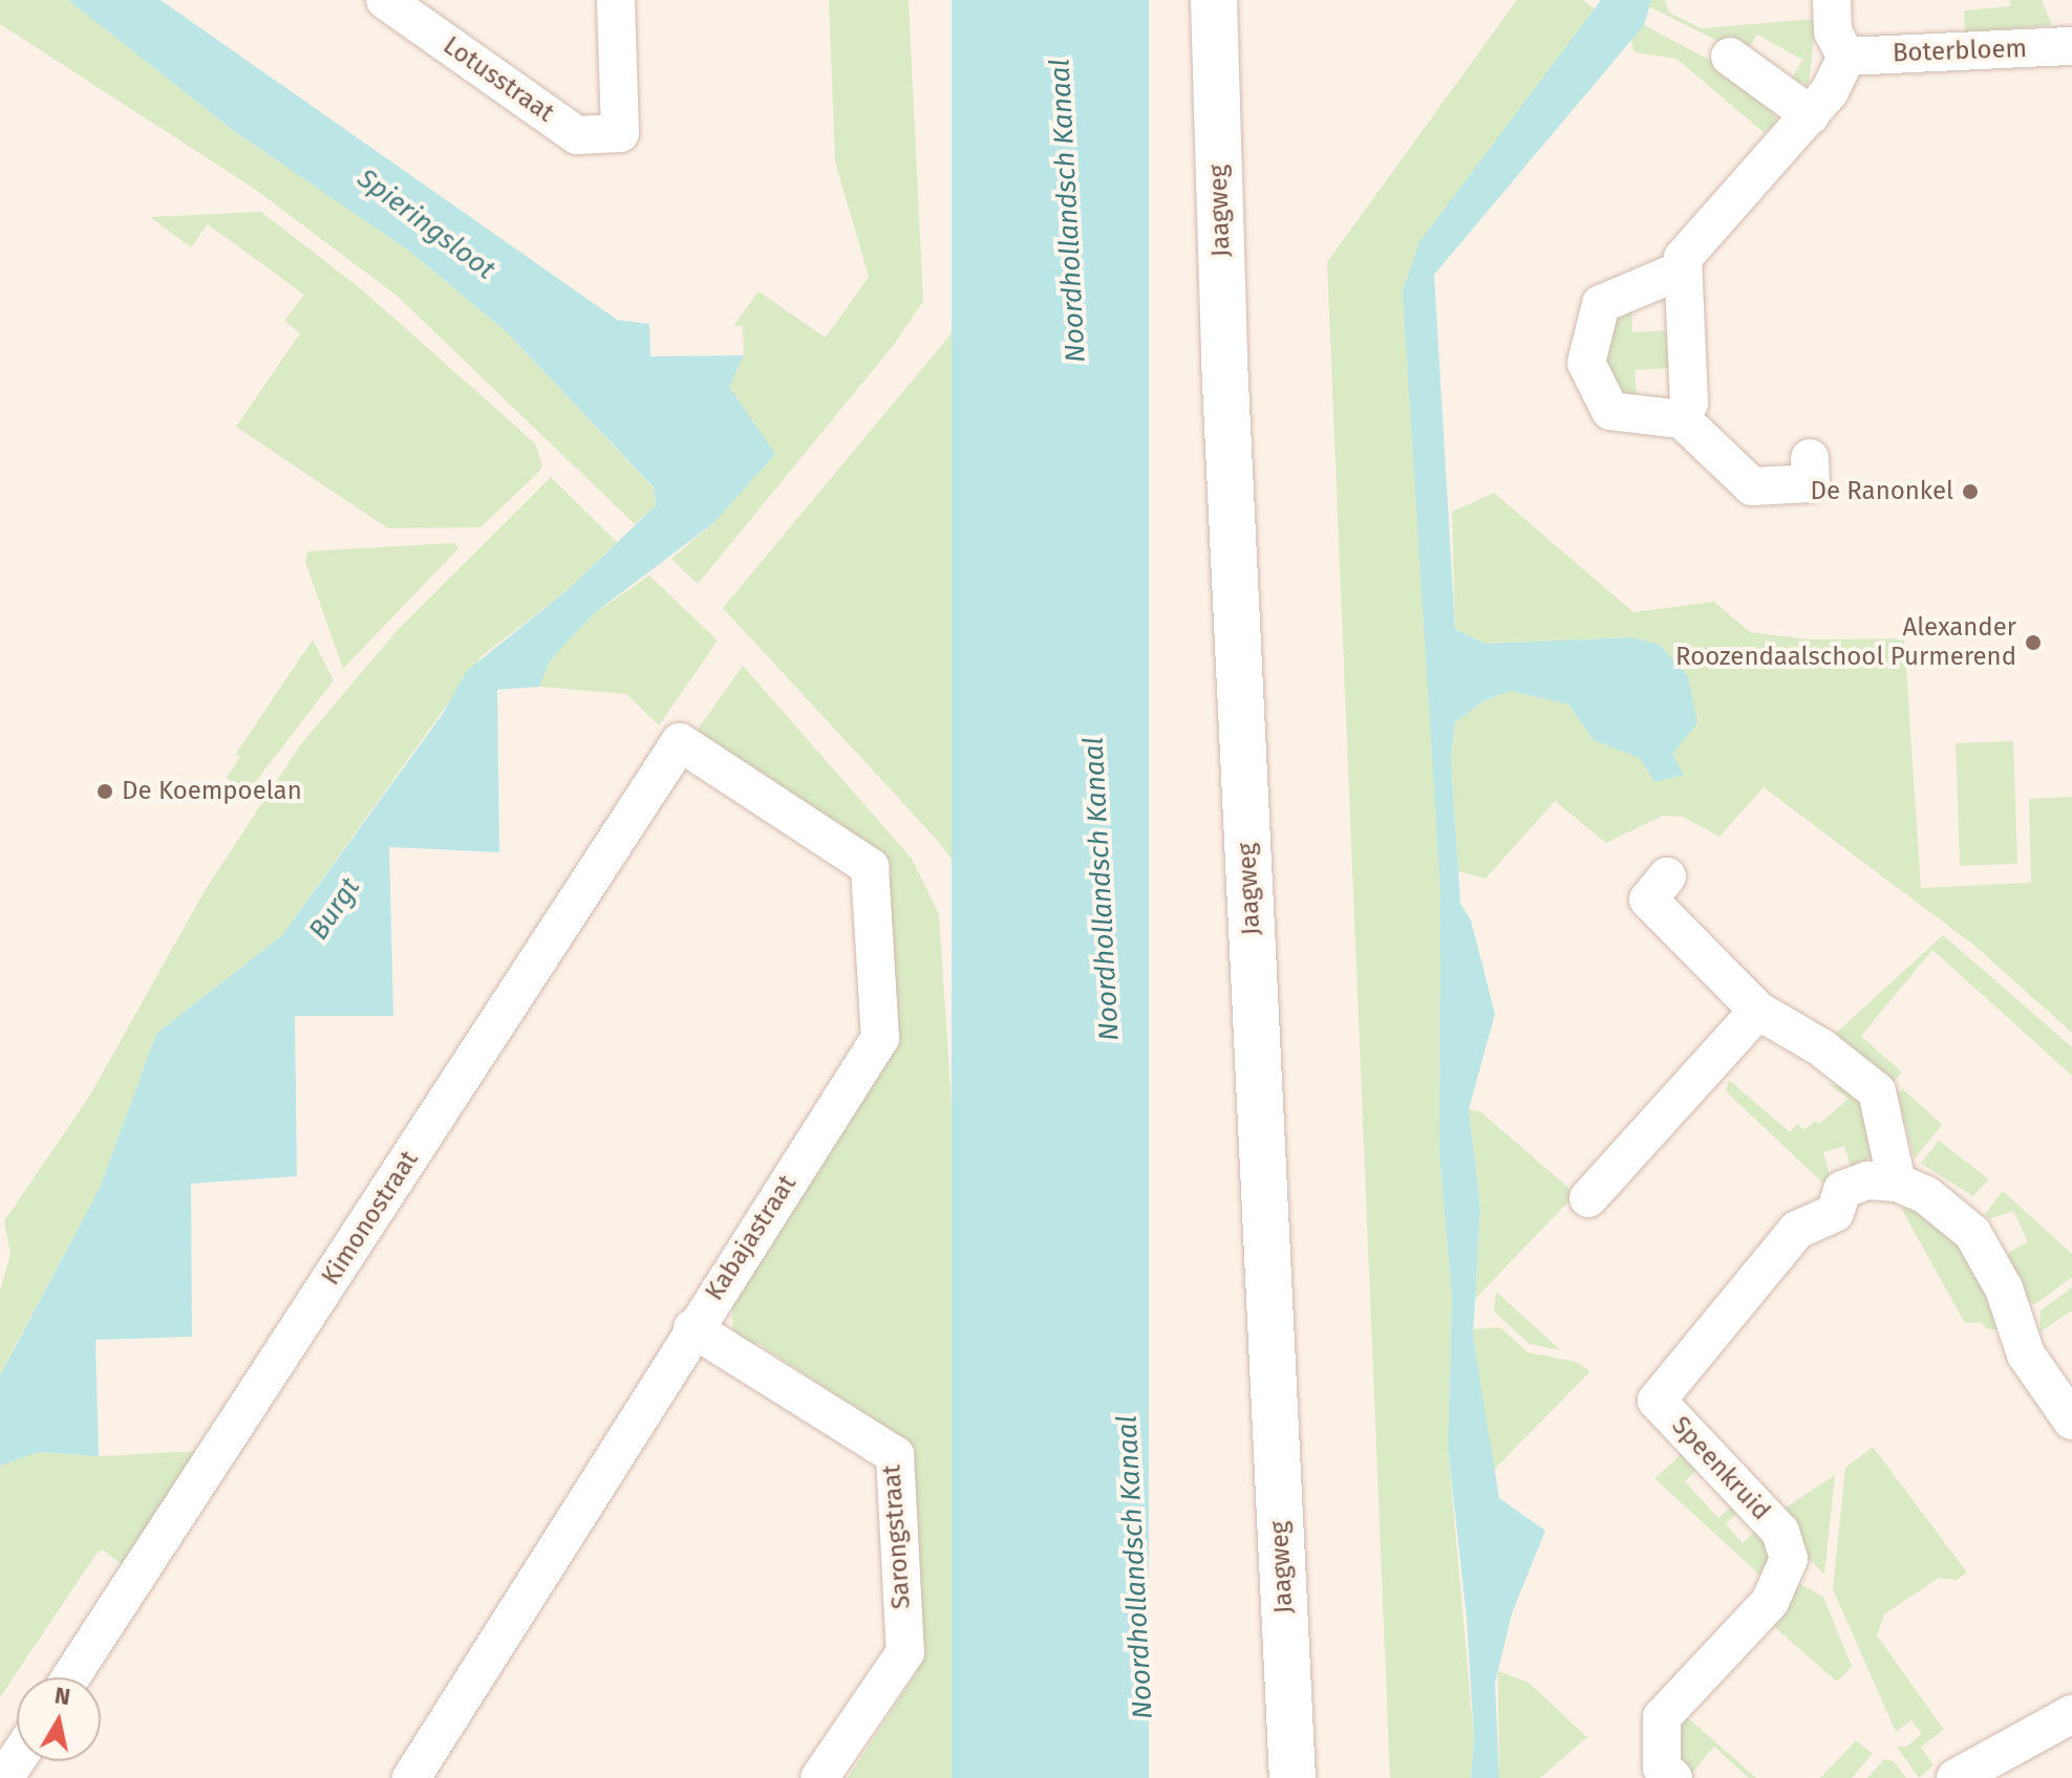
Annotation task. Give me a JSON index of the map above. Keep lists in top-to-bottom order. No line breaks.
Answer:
{"streets":{"main road":["Jaagweg"],"street":["Boterbloem","Lotusstraat","Kimonostraat","Kabajastraat","Speenkruid","Sarongstraat"]},"crossings":[["Kimonostraat","Kabajastraat"],["Kabajastraat","Sarongstraat"]],"water":["Noordhollandsch Kanaal","Spieringsloot","Burgt"],"places":["De Ranonkel","Alexander Roozendaalschool Purmerend","De Koempoelan"],"north":"top"}
